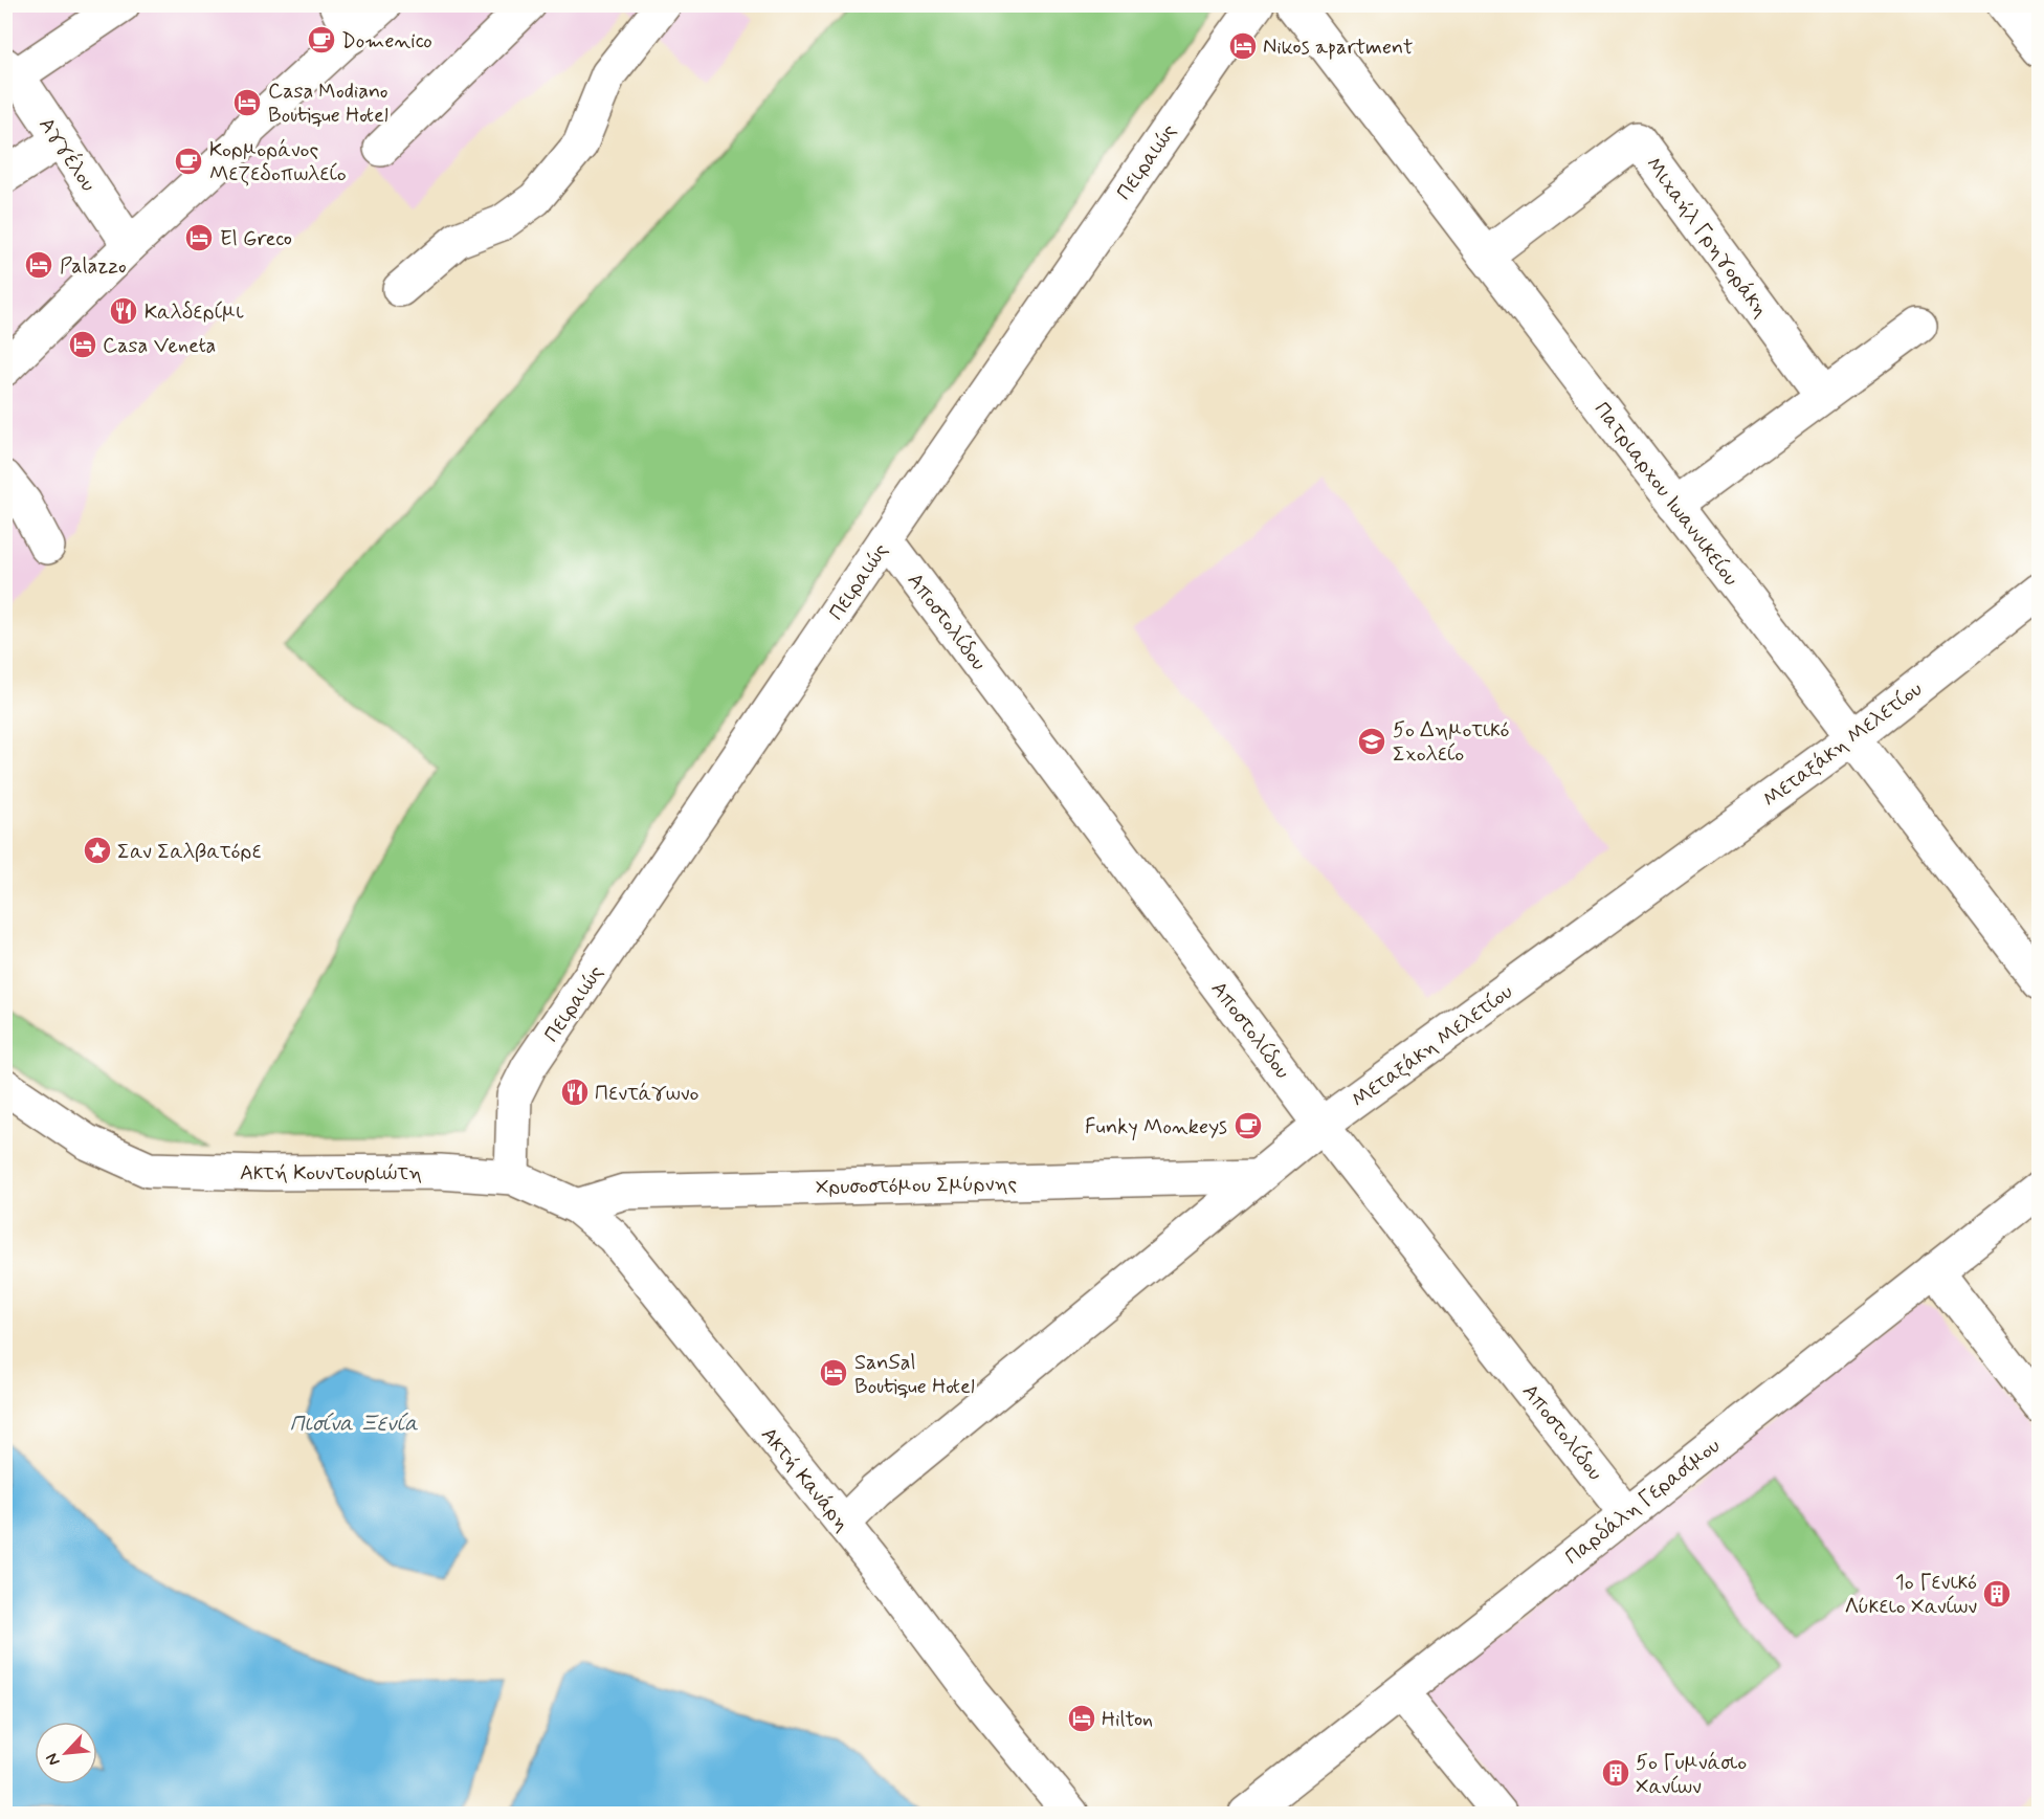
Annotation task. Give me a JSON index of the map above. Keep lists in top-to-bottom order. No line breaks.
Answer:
{"streets":{"street":["Αγγέλου","Πειραιώς","Μιχαήλ Γρηγοράκη","Πατριαρχου Ιωαννικείου","Αποστολίδου","Μεταξάκη Μελετίου","Ακτή Κουντουριώτη","Χρυσοστόμου Σμύρνης","Ακτή Κανάρη","Παρδάλη Γερασίμου"]},"crossings":[["Πειραιώς","Αποστολίδου"],["Πειραιώς","Ακτή Κουντουριώτη"],["Πειραιώς","Ακτή Κανάρη"],["Μιχαήλ Γρηγοράκη","Πατριαρχου Ιωαννικείου"],["Πατριαρχου Ιωαννικείου","Μεταξάκη Μελετίου"],["Αποστολίδου","Μεταξάκη Μελετίου"],["Αποστολίδου","Παρδάλη Γερασίμου"],["Μεταξάκη Μελετίου","Χρυσοστόμου Σμύρνης"],["Μεταξάκη Μελετίου","Ακτή Κανάρη"],["Ακτή Κουντουριώτη","Ακτή Κανάρη"],["Χρυσοστόμου Σμύρνης","Ακτή Κανάρη"]],"water":["Πισίνα Ξενία"],"places":{"cafe":["Domenico","Κορμοράνος Μεζεδοπωλείο","Funky Monkeys"],"hotel":["Nikos apartment","Casa Modiano Boutique Hotel","El Greco","Palazzo","Casa Veneta","SanSal Boutique Hotel","Hilton"],"restaurant":["Καλδερίμι","Πεντάγωνο"],"school or university":["5ο Δημοτικό Σχολείο"],"place":["Σαν Σαλβατόρε"],"building":["1ο Γενικό Λύκειο Χανίων","5ο Γυμνάσιο Χανίων"]},"north":"bottom left"}
